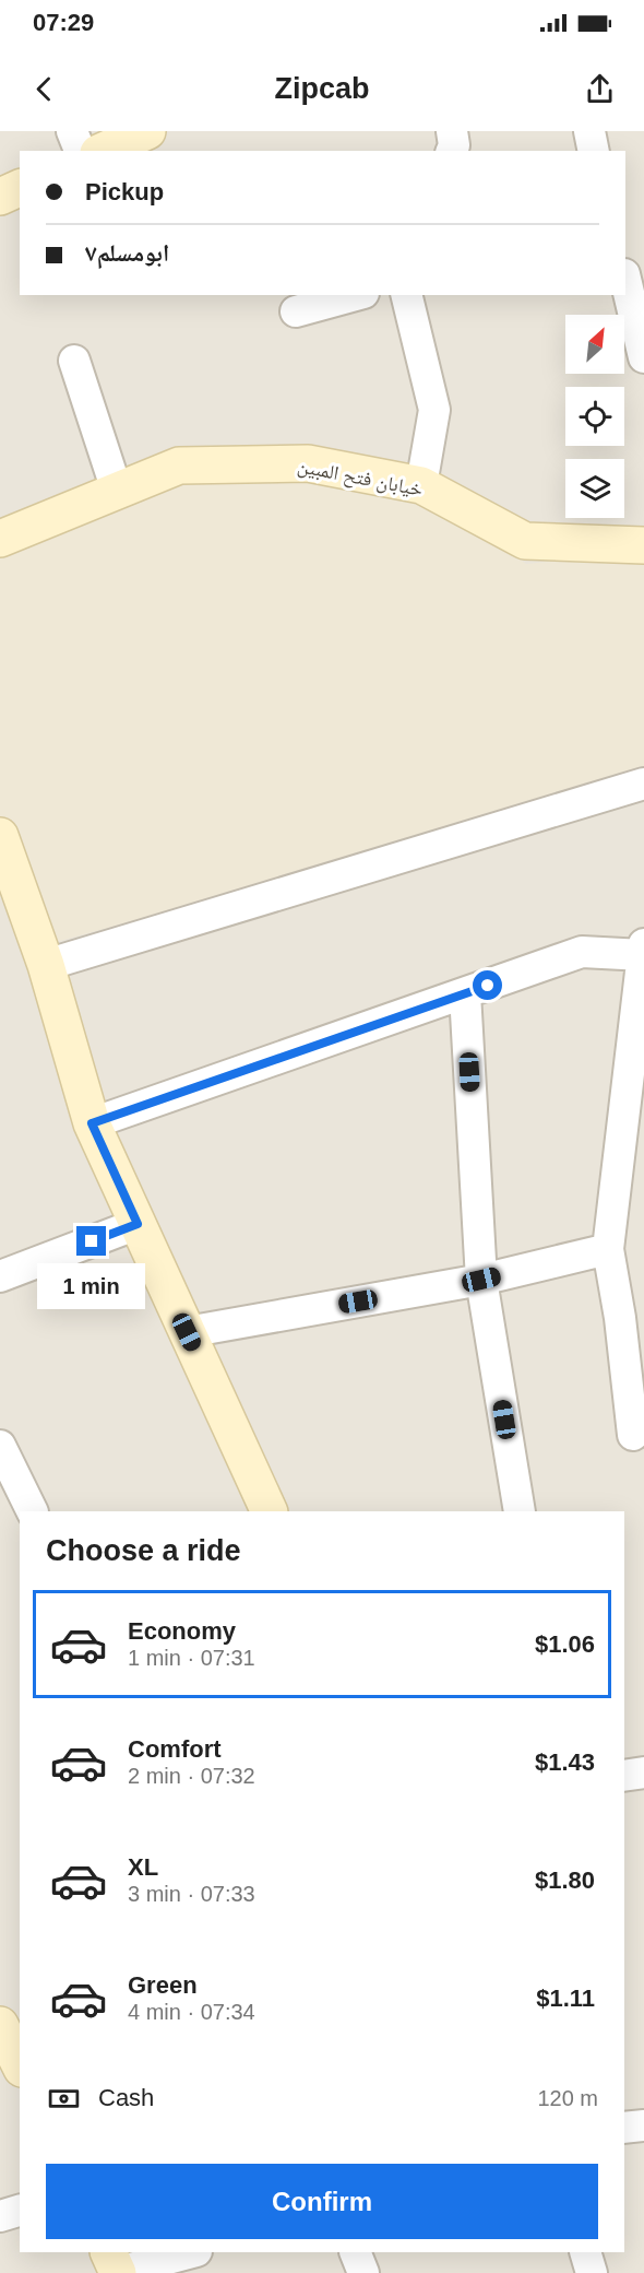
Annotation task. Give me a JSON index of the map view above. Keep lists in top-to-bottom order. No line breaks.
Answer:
{"streets":{"street":["خیابان فتح المبین"]},"north":"top right","page":{"status":"07:29","header":"Zipcab","banner":["Pickup","ابومسلم۷"],"bubble":"1 min","heading":"Choose a ride","list":[{"name":"Economy","note":"1 min · 07:31","value":"$1.06"},{"name":"Comfort","note":"2 min · 07:32","value":"$1.43"},{"name":"XL","note":"3 min · 07:33","value":"$1.80"},{"name":"Green","note":"4 min · 07:34","value":"$1.11"}],"pay":["Cash","120 m"],"buttons":"Confirm"}}
